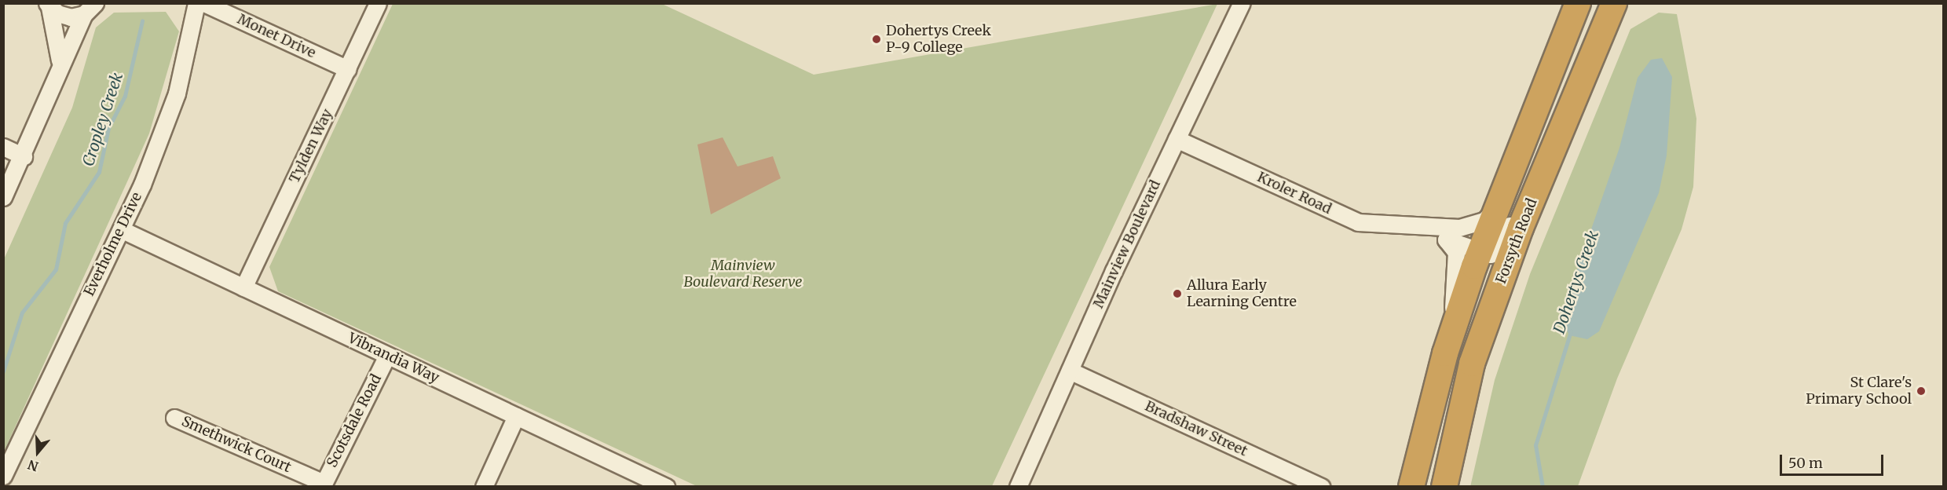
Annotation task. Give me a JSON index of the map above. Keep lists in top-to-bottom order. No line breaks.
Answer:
{"streets":{"highway":["Forsyth Road"],"street":["Monet Drive","Tylden Way","Kroler Road","Everholme Drive","Mainview Boulevard","Vibrandia Way","Scotsdale Road","Bradshaw Street","Smethwick Court"]},"crossings":[["Monet Drive","Tylden Way"],["Tylden Way","Vibrandia Way"],["Kroler Road","Mainview Boulevard"],["Everholme Drive","Vibrandia Way"],["Mainview Boulevard","Bradshaw Street"],["Vibrandia Way","Scotsdale Road"],["Scotsdale Road","Smethwick Court"]],"water":["Cropley Creek","Dohertys Creek"],"parks":["Mainview Boulevard Reserve"],"places":["Dohertys Creek P-9 College","Allura Early Learning Centre","St Clare's Primary School"],"scale_bar":"50 m","north":"bottom"}
